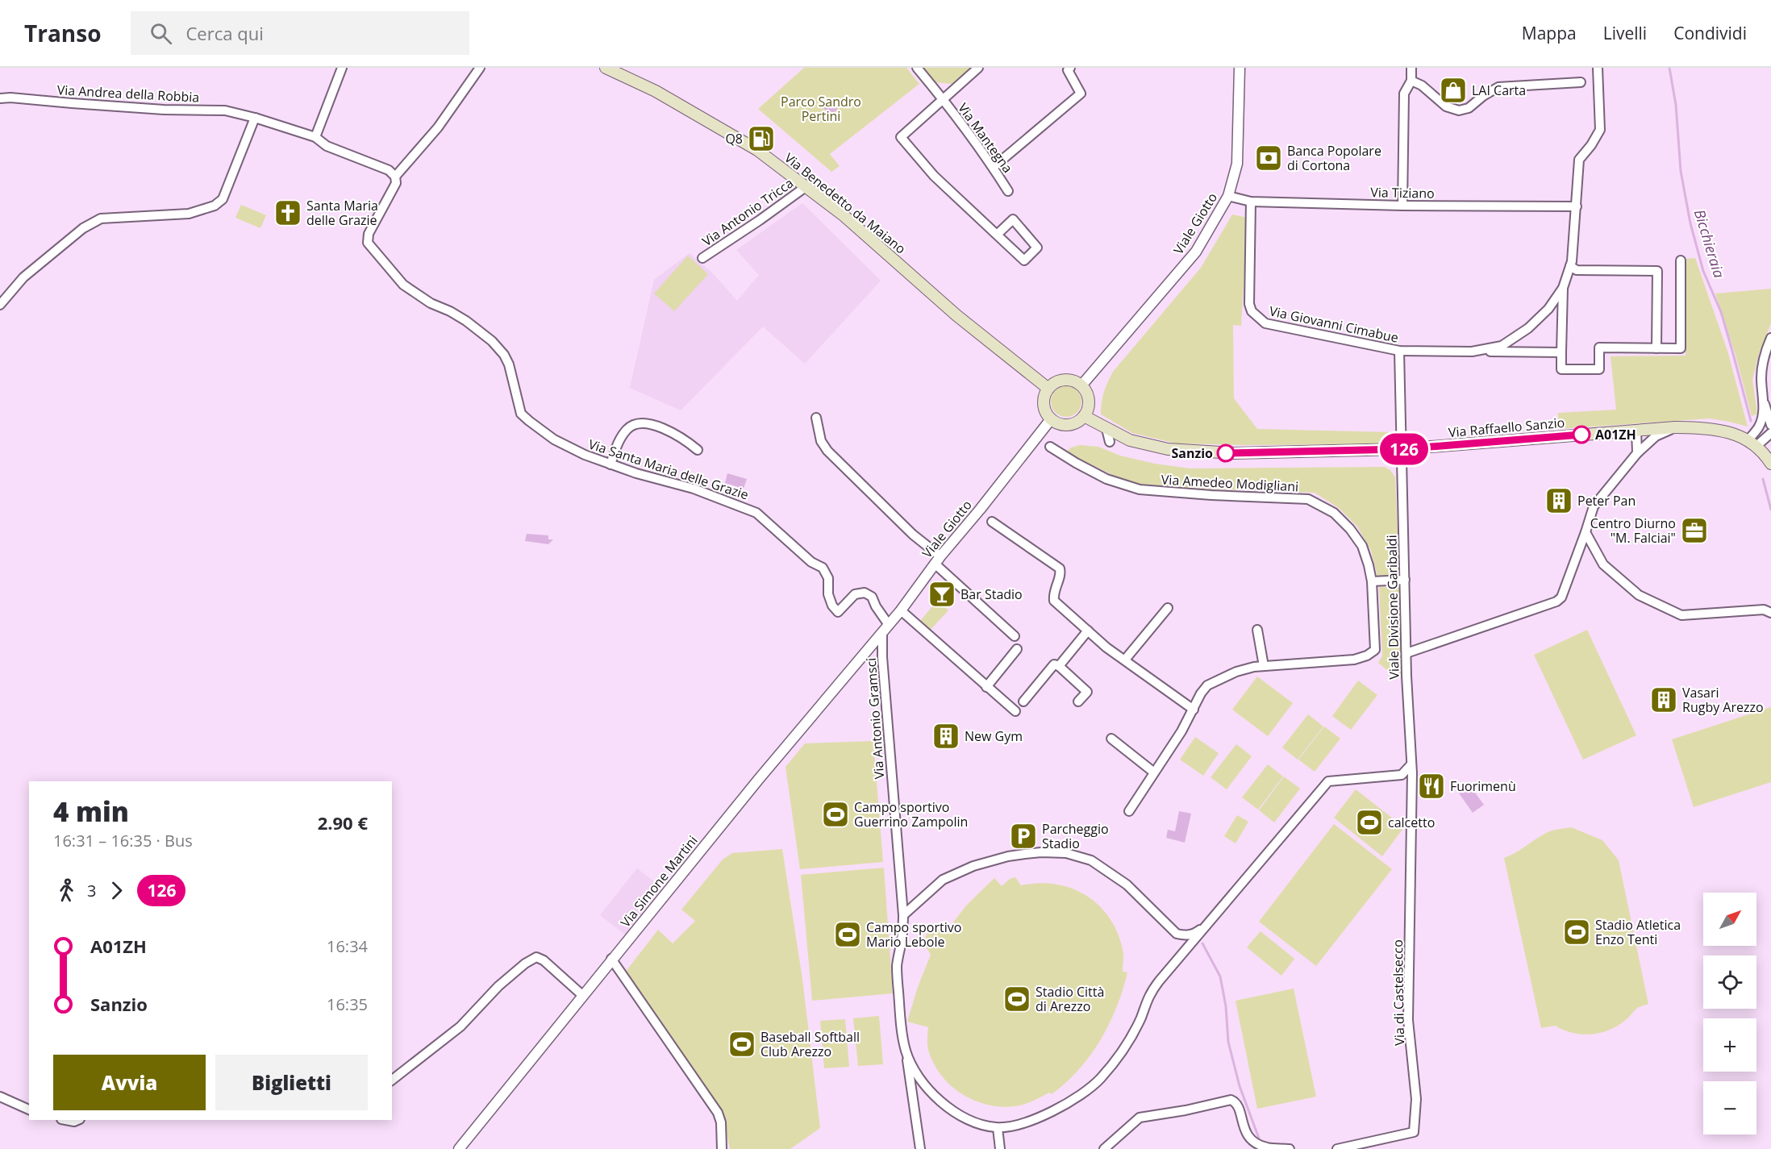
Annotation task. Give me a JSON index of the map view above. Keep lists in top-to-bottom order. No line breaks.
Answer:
{"streets":{"main road":["Via Benedetto da Maiano","Via Raffaello Sanzio"],"street":["Via Andrea della Robbia","Via Mantegna","Via Tiziano","Via Antonio Tricca","Viale Giotto","Via Giovanni Cimabue","Via Santa Maria delle Grazie","Via Amedeo Modigliani","Viale Divisione Garibaldi","Via Antonio Gramsci","Via Simone Martini","Via di Castelsecco"]},"crossings":[["Via Tiziano","Viale Giotto"],["Via Tiziano","Via Giovanni Cimabue"],["Via Benedetto da Maiano","Via Antonio Tricca"],["Via Benedetto da Maiano","Viale Giotto"],["Via Benedetto da Maiano","Via Raffaello Sanzio"],["Viale Giotto","Via Raffaello Sanzio"],["Viale Giotto","Via Santa Maria delle Grazie"],["Viale Giotto","Via Antonio Gramsci"],["Viale Giotto","Via Simone Martini"],["Via Giovanni Cimabue","Viale Divisione Garibaldi"],["Via Raffaello Sanzio","Viale Divisione Garibaldi"],["Via Santa Maria delle Grazie","Via Antonio Gramsci"],["Via Santa Maria delle Grazie","Via Simone Martini"],["Viale Divisione Garibaldi","Via di Castelsecco"],["Via Antonio Gramsci","Via Simone Martini"]],"water":["Bicchieraia"],"parks":["Parco Sandro Pertini"],"places":{"shop":["LAI Carta"],"fuel station":["Q8"],"bank":["Banca Popolare di Cortona"],"church":["Santa Maria delle Grazie"],"other":["A01ZH","Sanzio"],"building":["Peter Pan","Vasari Rugby Arezzo","New Gym"],"office":["Centro Diurno \"M. Falciai\""],"bar":["Bar Stadio"],"restaurant":["Fuorimenù"],"sports":["Campo sportivo Guerrino Zampolin","calcetto","Stadio Atletica Enzo Tenti","Campo sportivo Mario Lebole","Stadio Città di Arezzo","Baseball Softball Club Arezzo"],"parking":["Parcheggio Stadio"]},"lines":["bus line 126"],"north":"top right","page":{"header":"Transo","search":"Cerca qui","nav":["Mappa","Livelli","Condividi"],"on_map":"126","heading":["4 min","16:31 – 16:35 · Bus","2.90 €"],"legs":["3","126"],"map_buttons":["+","−"],"list":[{"name":"A01ZH","value":"16:34"},{"name":"Sanzio","value":"16:35"}],"buttons":["Avvia","Biglietti"]}}
